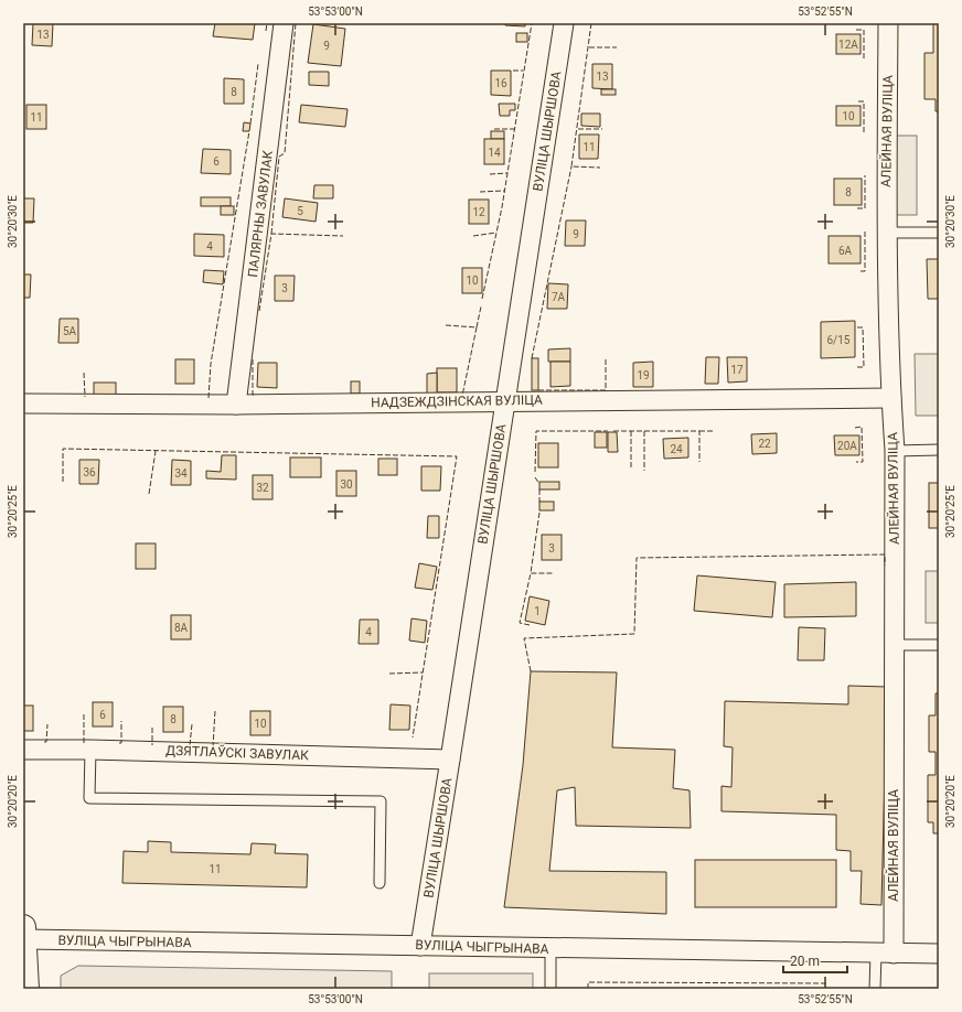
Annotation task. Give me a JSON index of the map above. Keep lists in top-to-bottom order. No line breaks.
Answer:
{"streets":{"street":["ВУЛІЦА ШЫРШОВА","АЛЕЙНАЯ ВУЛІЦА","ПАЛЯРНЫ ЗАВУЛАК","НАДЗЕЖДЗІНСКАЯ ВУЛІЦА","ДЗЯТЛАЎСКІ ЗАВУЛАК","ВУЛІЦА ЧЫГРЫНАВА"]},"crossings":[["ВУЛІЦА ШЫРШОВА","НАДЗЕЖДЗІНСКАЯ ВУЛІЦА"],["ВУЛІЦА ШЫРШОВА","ДЗЯТЛАЎСКІ ЗАВУЛАК"],["ВУЛІЦА ШЫРШОВА","ВУЛІЦА ЧЫГРЫНАВА"],["АЛЕЙНАЯ ВУЛІЦА","НАДЗЕЖДЗІНСКАЯ ВУЛІЦА"],["АЛЕЙНАЯ ВУЛІЦА","ВУЛІЦА ЧЫГРЫНАВА"],["ПАЛЯРНЫ ЗАВУЛАК","НАДЗЕЖДЗІНСКАЯ ВУЛІЦА"]],"house_numbers":["13","12А","9","13","16","8","10","11","11","14","6","8","5","12","9","4","6А","10","3","7А","5А","6/15","17","19","22","20А","24","36","34","30","32","3","1","8А","4","6","8","10","11"],"scale_bar":"20 m","coordinates":["53°53'00\"N","53°52'55\"N","30°20'30\"E","30°20'25\"E","30°20'20\"E"]}
